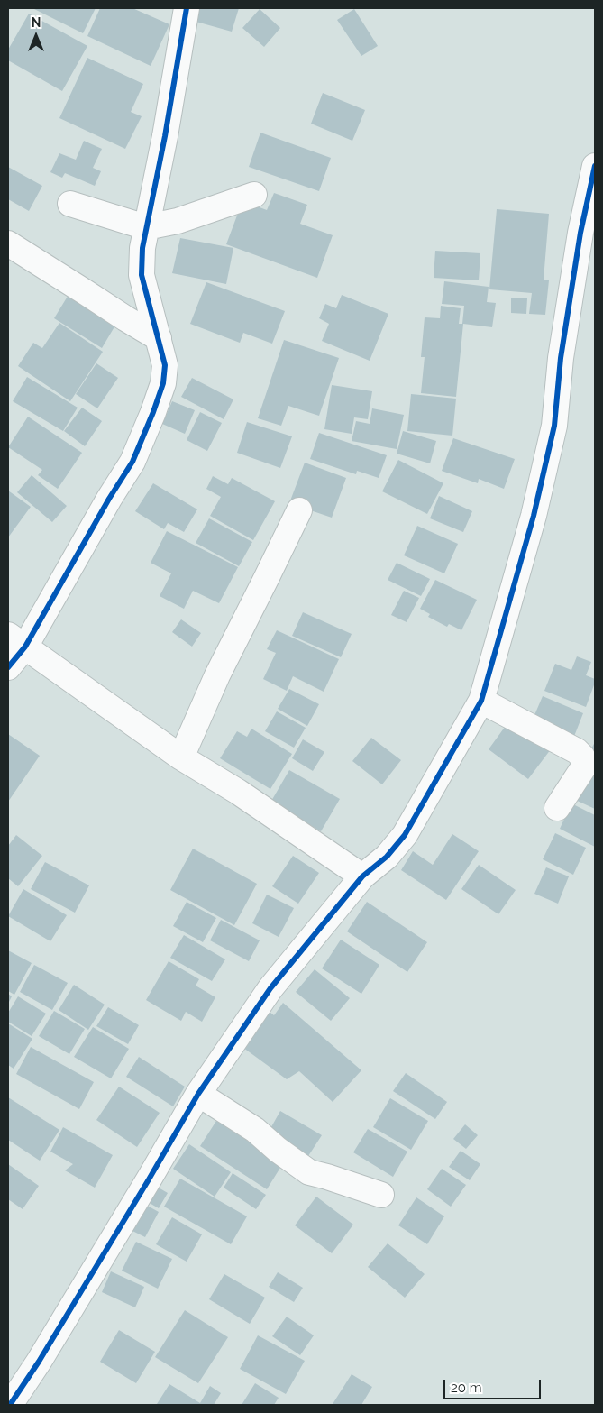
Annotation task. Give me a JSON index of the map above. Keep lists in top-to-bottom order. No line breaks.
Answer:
{"scale_bar":"20 m","north":"top"}
